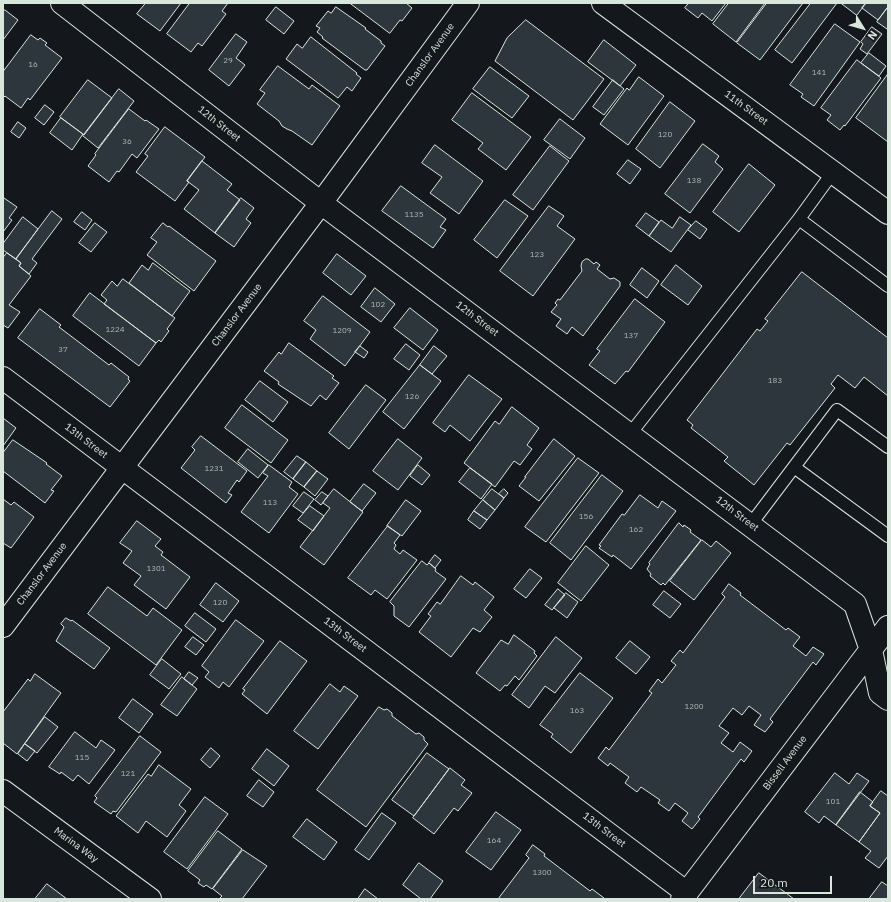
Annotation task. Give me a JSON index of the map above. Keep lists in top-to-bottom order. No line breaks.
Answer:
{"streets":{"street":["Chanslor Avenue","11th Street","12th Street","13th Street","Bissell Avenue","Marina Way"]},"crossings":[["Chanslor Avenue","12th Street"],["Chanslor Avenue","13th Street"],["12th Street","Bissell Avenue"],["13th Street","Bissell Avenue"]],"house_numbers":["29","16","141","120","36","138","1135","123","102","1224","1209","137","37","183","126","1231","113","156","162","1301","120","1200","163","115","121","101","164","1300"],"scale_bar":"20 m","north":"bottom right"}
